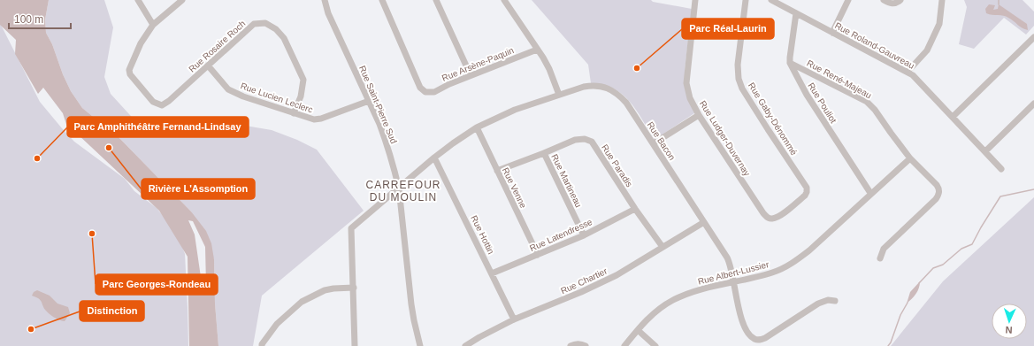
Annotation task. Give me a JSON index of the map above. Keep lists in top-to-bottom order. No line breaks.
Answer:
{"streets":{"street":["Rue Roland-Gauvreau","Rue Rosaire Roch","Rue Arsène-Paquin","Rue René-Majeau","Rue Lucien Leclerc","Rue Pouliot","Rue Saint-Pierre Sud","Rue Gaby-Dénommé","Rue Ludger-Duvernay","Rue Bacon","Rue Paradis","Rue Martineau","Rue Venne","Rue Hottin","Rue Latendresse","Rue Albert-Lussier","Rue Chartier"]},"crossings":[["Rue Rosaire Roch","Rue Lucien Leclerc"],["Rue René-Majeau","Rue Pouliot"],["Rue René-Majeau","Rue Albert-Lussier"],["Rue Lucien Leclerc","Rue Saint-Pierre Sud"],["Rue Pouliot","Rue Albert-Lussier"],["Rue Saint-Pierre Sud","Rue Bacon"],["Rue Gaby-Dénommé","Rue Ludger-Duvernay"],["Rue Bacon","Rue Venne"],["Rue Bacon","Rue Hottin"],["Rue Bacon","Rue Albert-Lussier"],["Rue Bacon","Rue Chartier"],["Rue Paradis","Rue Martineau"],["Rue Paradis","Rue Venne"],["Rue Paradis","Rue Latendresse"],["Rue Paradis","Rue Chartier"],["Rue Martineau","Rue Latendresse"],["Rue Venne","Rue Latendresse"],["Rue Hottin","Rue Latendresse"],["Rue Hottin","Rue Chartier"]],"districts":["CARREFOUR DU MOULIN"],"places":["Parc Réal-Laurin","Rivière L'Assomption","Parc Amphithéâtre Fernand-Lindsay","Parc Georges-Rondeau","Distinction"],"scale_bar":"100 m","north":"bottom"}
